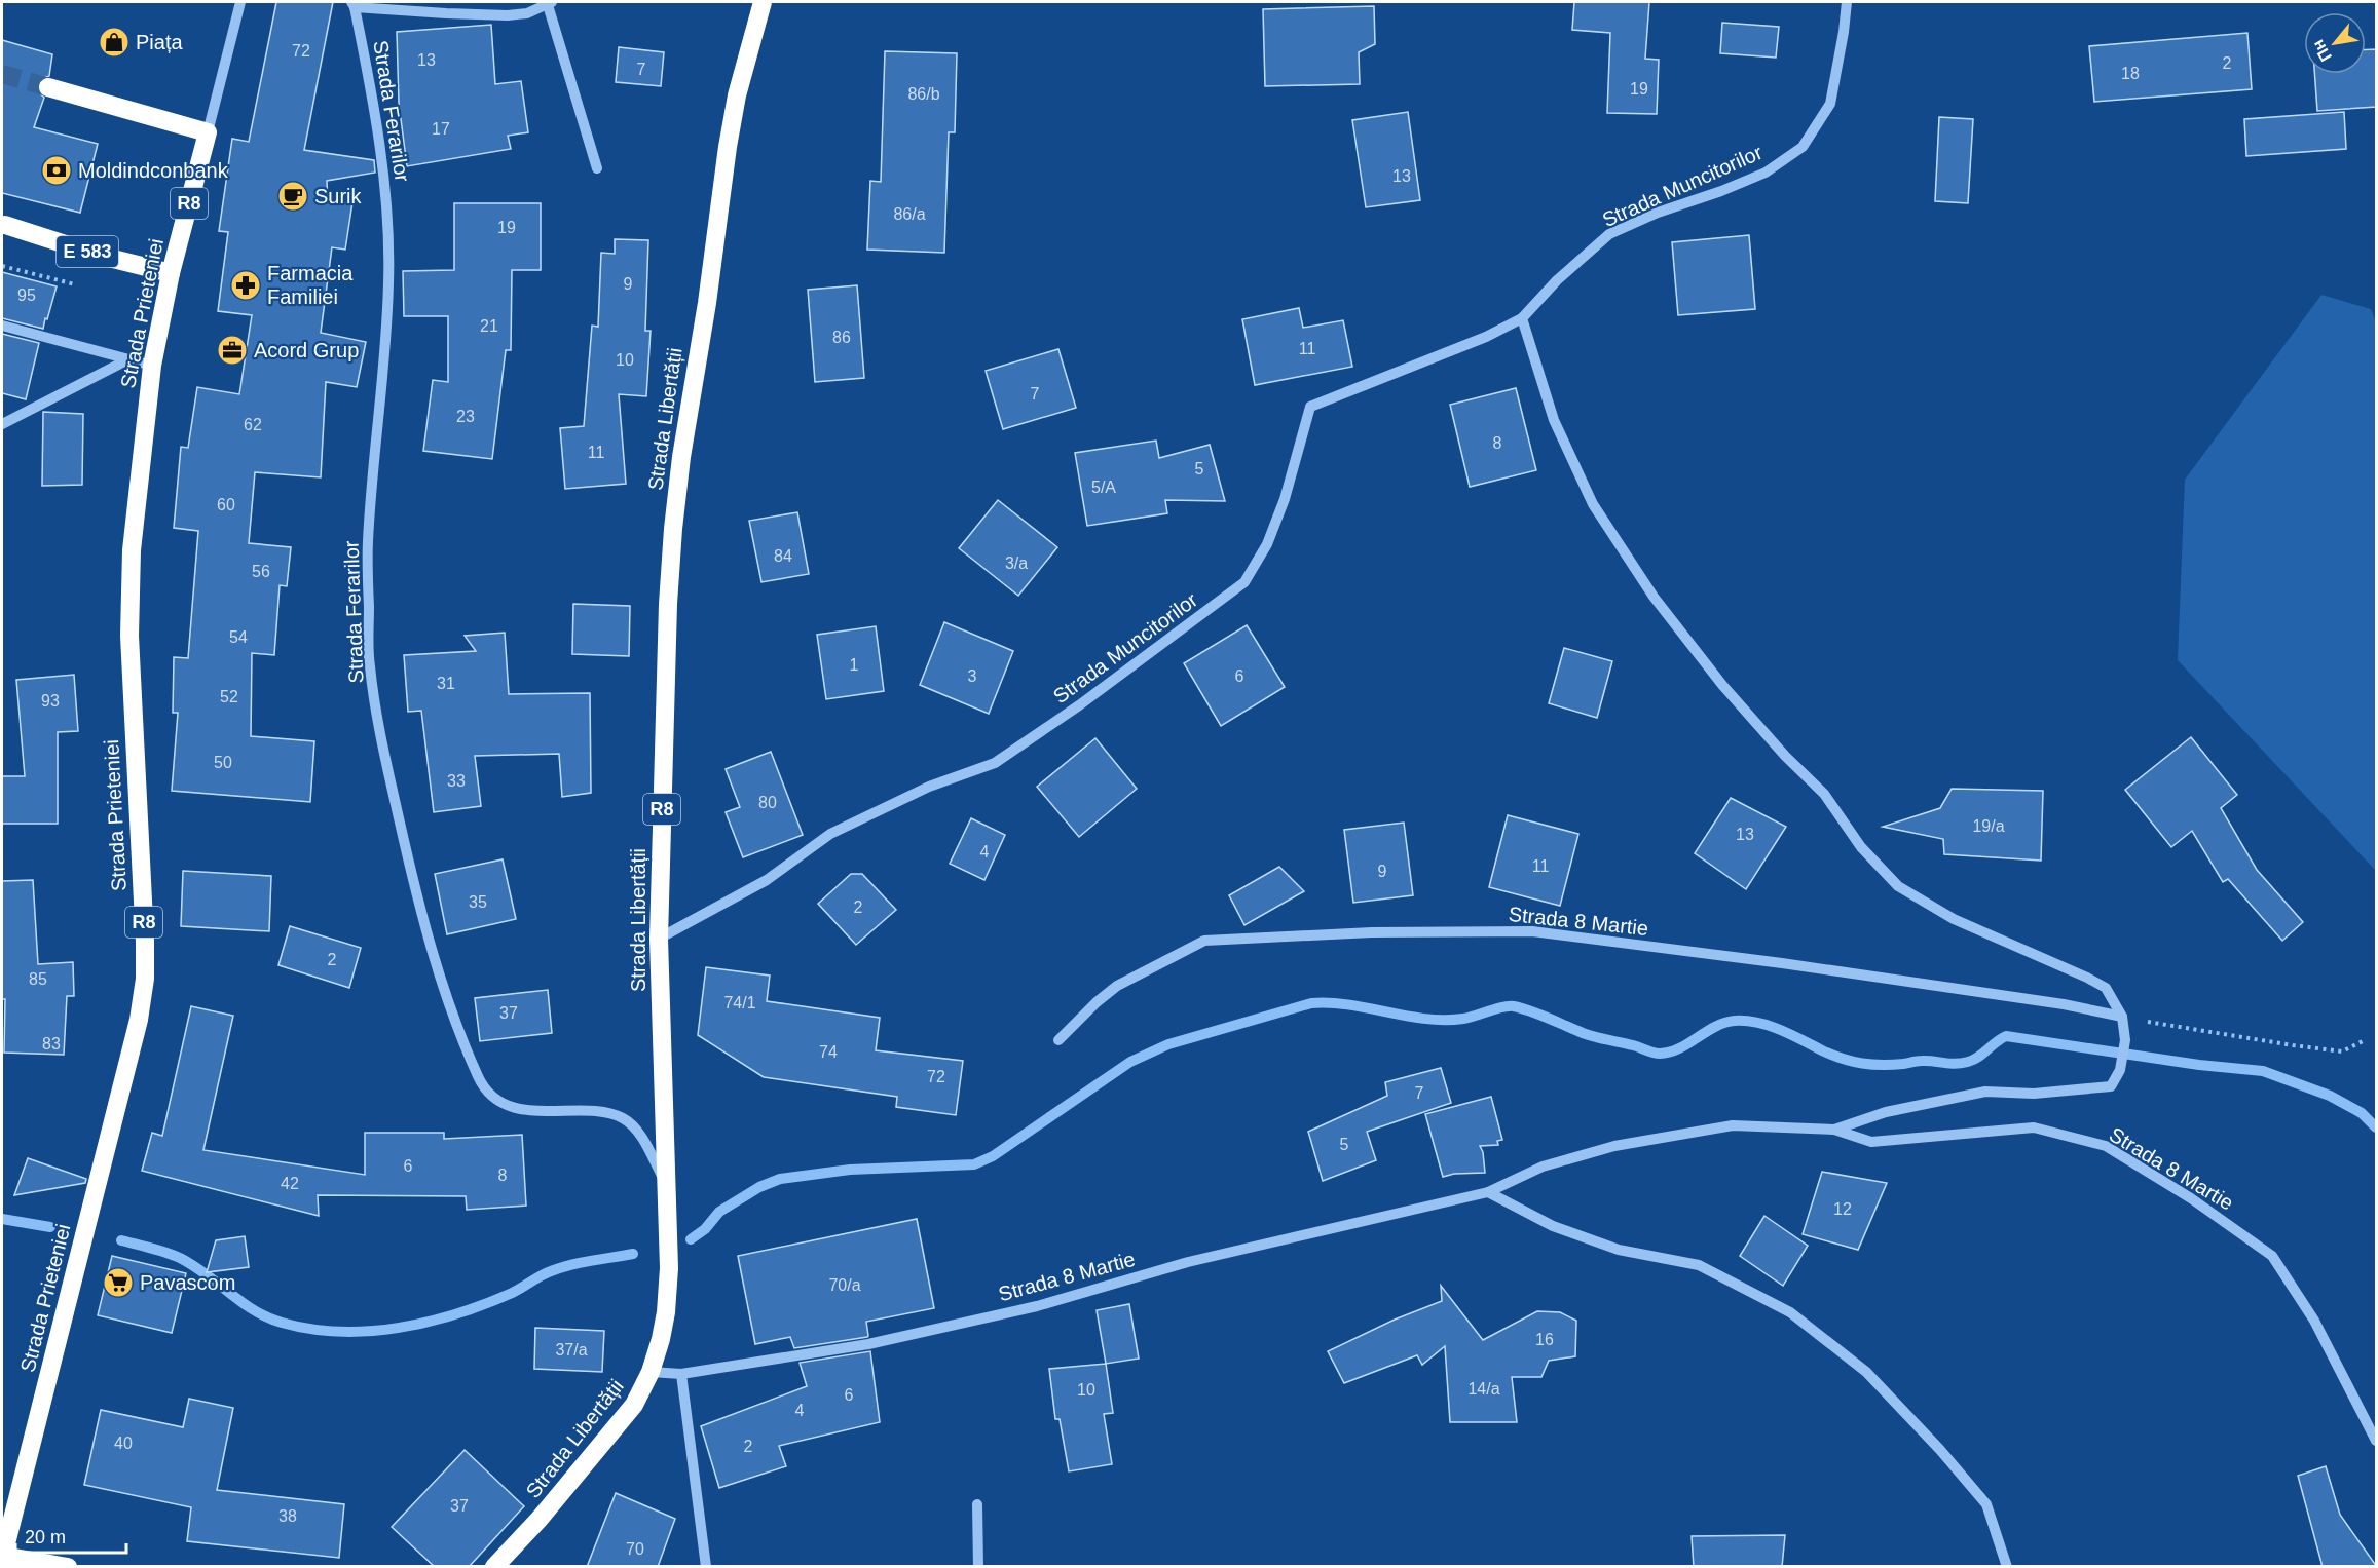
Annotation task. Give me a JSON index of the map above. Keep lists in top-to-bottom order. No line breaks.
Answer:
{"streets":{"highway":["R8","E 583","Strada Prieteniei","Strada Libertății"],"street":["Strada Ferarilor","Strada Muncitorilor","Strada 8 Martie"]},"crossings":[["Strada Ferarilor","Strada Libertății"],["Strada Muncitorilor","Strada Libertății"],["Strada Muncitorilor","Strada 8 Martie"],["E 583","Strada Prieteniei"],["Strada Libertății","Strada 8 Martie"]],"places":{"shop":["Piața"],"bank":["Moldindconbank"],"cafe":["Surik"],"pharmacy":["Farmacia Familiei"],"office":["Acord Grup"],"supermarket":["Pavascom"]},"house_numbers":["72","13","2","7","18","19","86/b","17","13","86/a","19","9","95","21","86","11","10","7","23","62","8","11","5","5/A","60","84","3/a","56","54","1","3","6","31","52","93","50","33","80","19/a","13","4","11","9","35","2","2","85","74/1","37","83","74","72","7","5","6","8","42","12","70/a","16","37/a","14/a","10","6","4","40","2","37","38","70"],"scale_bar":"20 m","north":"bottom left"}
